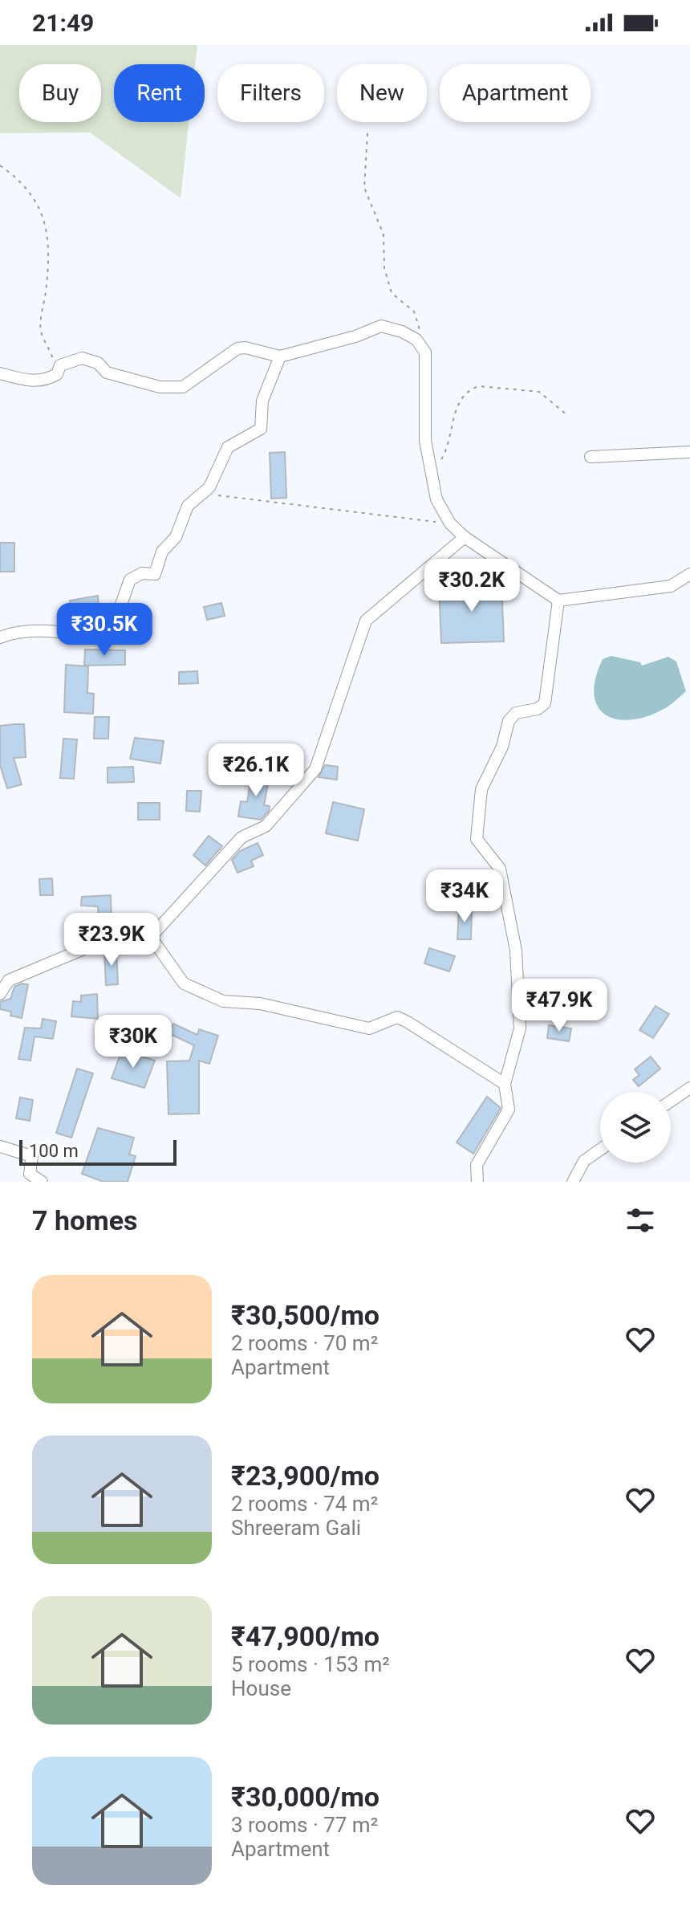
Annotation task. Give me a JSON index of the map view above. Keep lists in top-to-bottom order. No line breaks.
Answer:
{"scale_bar":"100 m","page":{"status":"21:49","chip":["Buy","Rent","Filters","New","Apartment"],"price":["₹30.2K","₹30.5K","₹26.1K","₹34K","₹23.9K","₹47.9K","₹30K"],"scale":"100 m","heading":"7 homes","list":[{"name":"₹30,500/mo","note":"2 rooms · 70 m² · Apartment"},{"name":"₹23,900/mo","note":"2 rooms · 74 m² · Shreeram Gali"},{"name":"₹47,900/mo","note":"5 rooms · 153 m² · House"},{"name":"₹30,000/mo","note":"3 rooms · 77 m² · Apartment"}]}}
